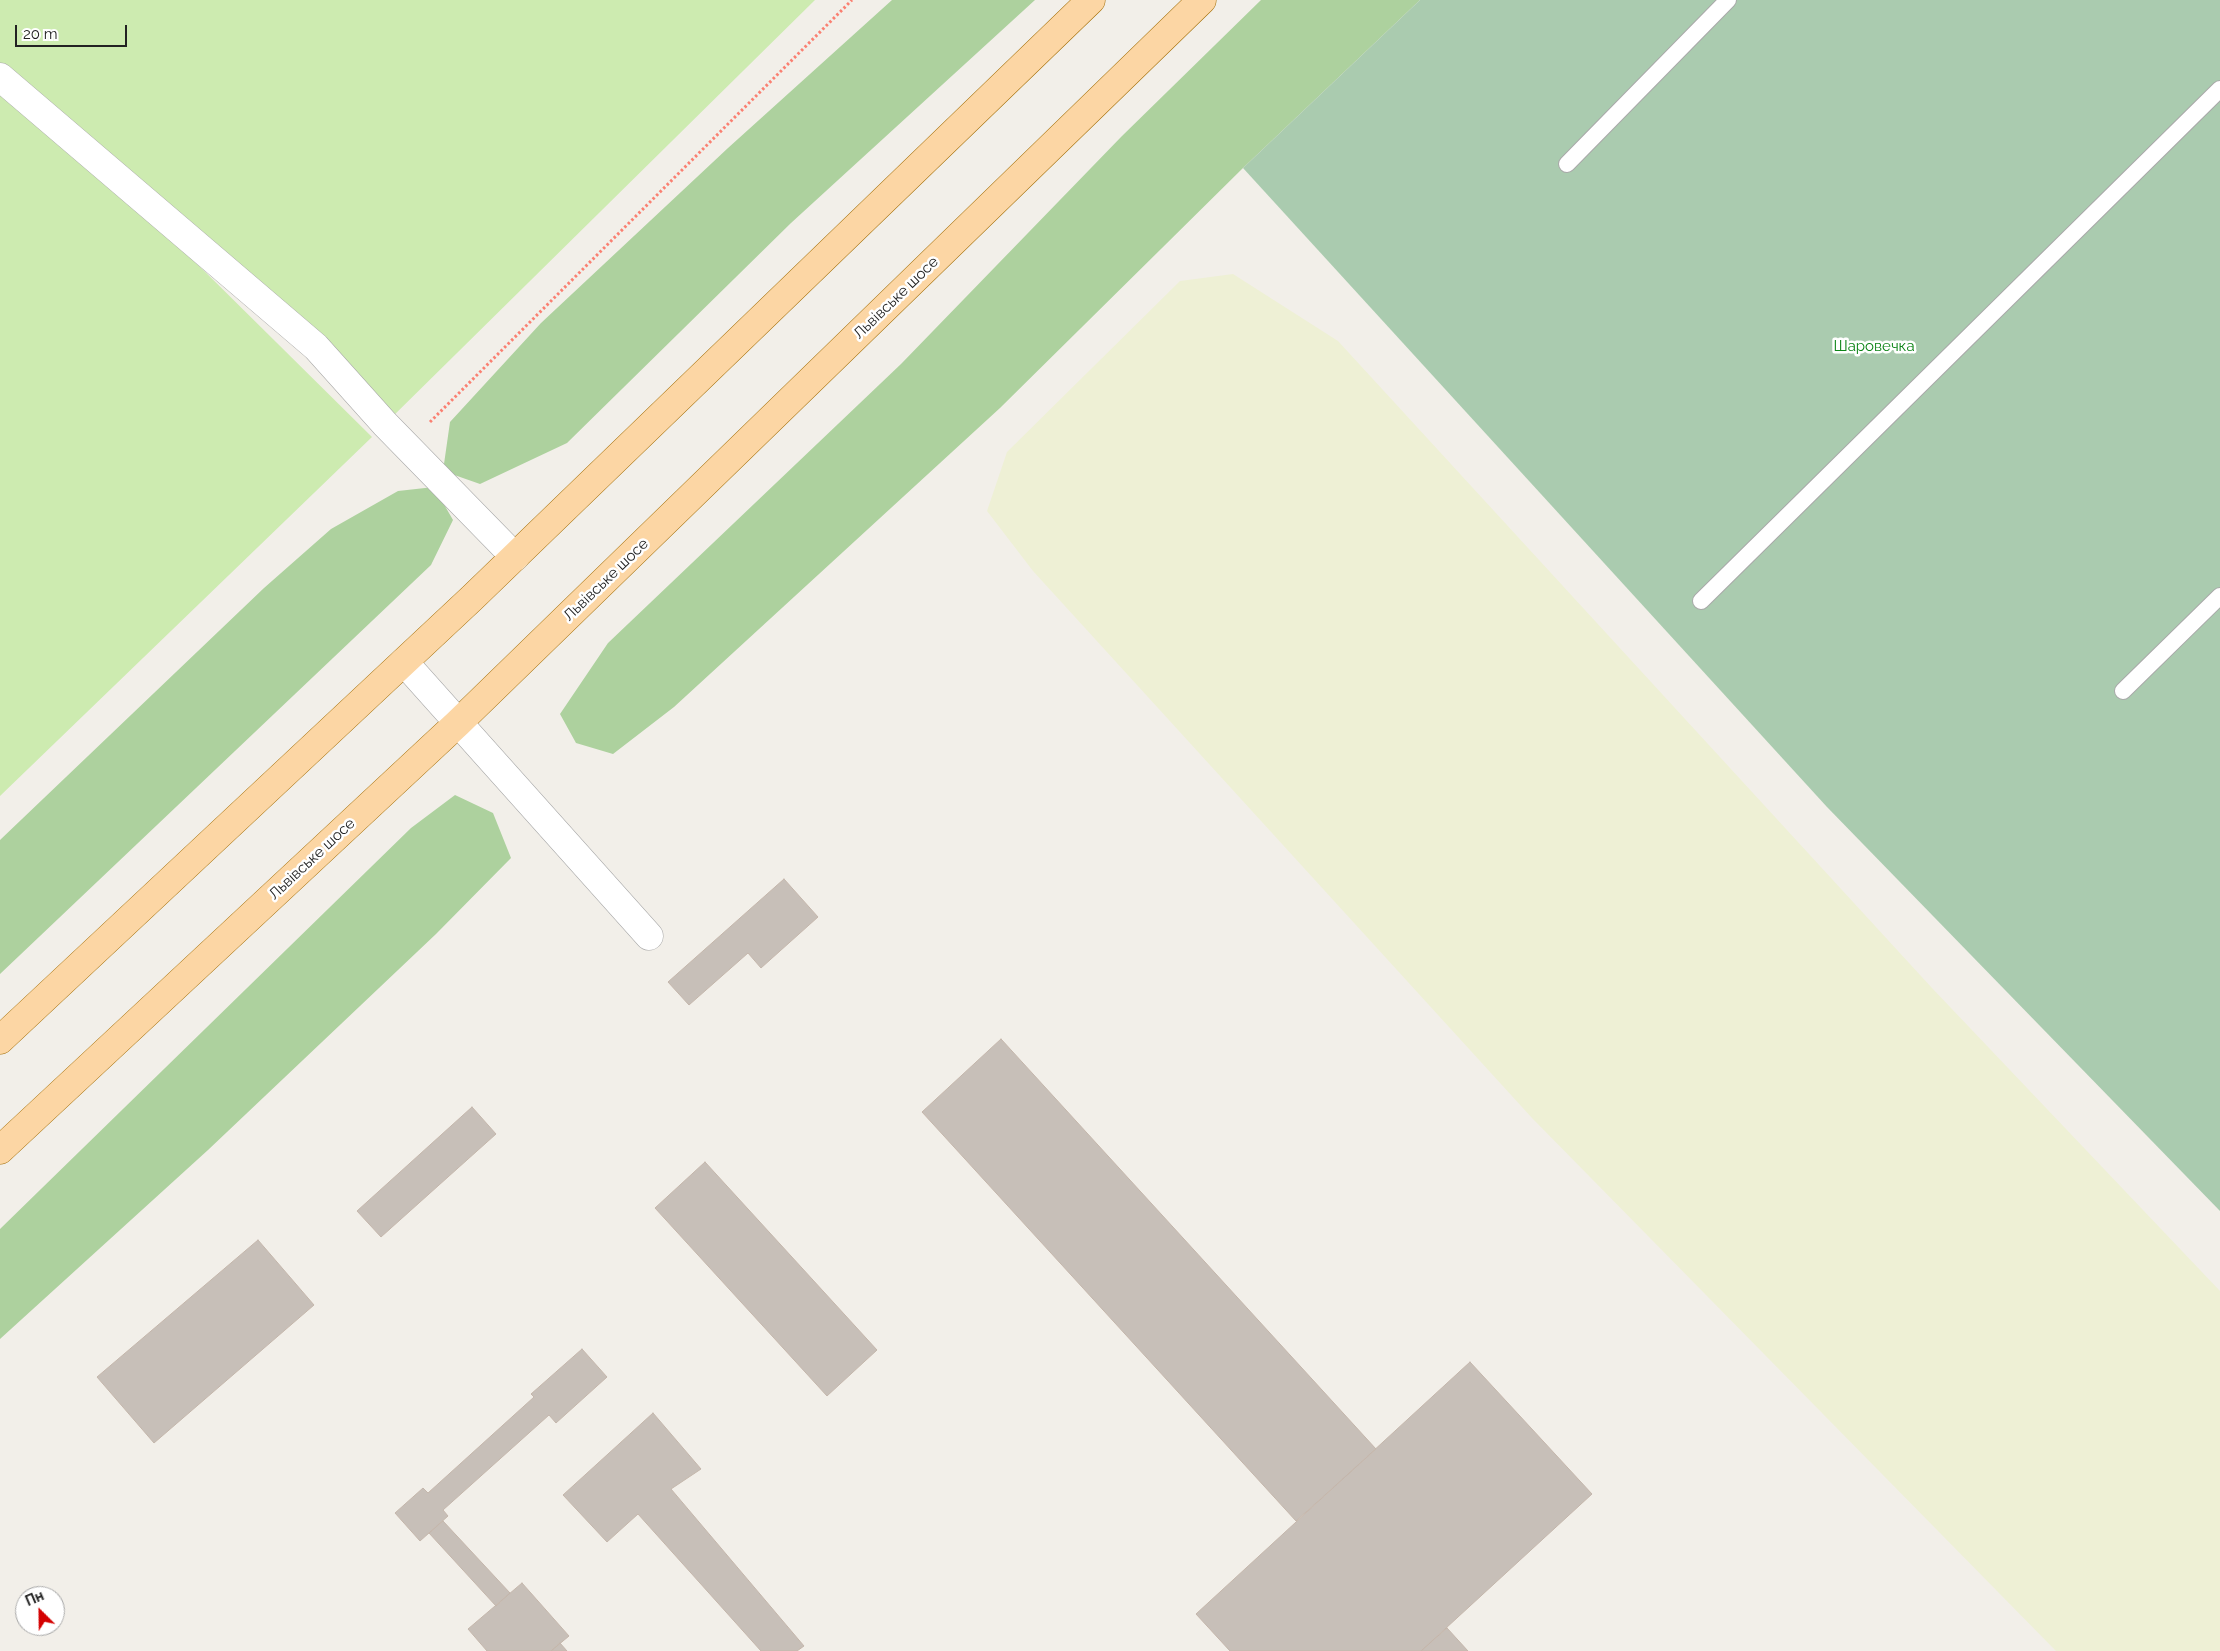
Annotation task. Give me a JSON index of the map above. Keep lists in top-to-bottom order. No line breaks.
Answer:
{"streets":{"main road":["Львівське шосе"]},"parks":["Шаровечка"],"scale_bar":"20 m","north":"top left"}
